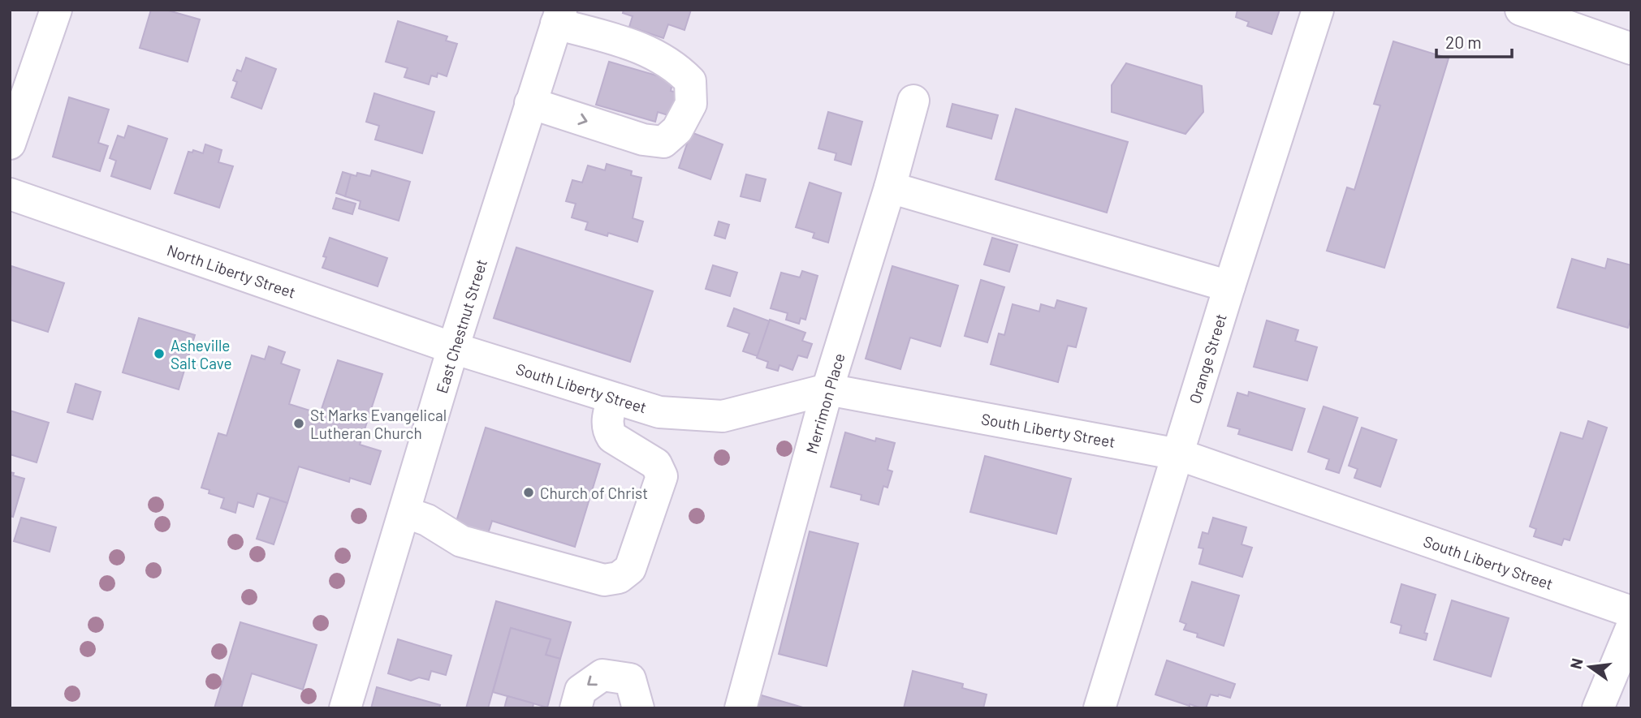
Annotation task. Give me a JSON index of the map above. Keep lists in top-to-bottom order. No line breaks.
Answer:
{"streets":{"street":["North Liberty Street","East Chestnut Street","Orange Street","South Liberty Street","Merrimon Place"]},"crossings":[["North Liberty Street","East Chestnut Street"],["North Liberty Street","South Liberty Street"],["East Chestnut Street","South Liberty Street"],["Orange Street","South Liberty Street"],["South Liberty Street","Merrimon Place"]],"places":["Asheville Salt Cave","St Marks Evangelical Lutheran Church","Church of Christ"],"scale_bar":"20 m","north":"left"}
